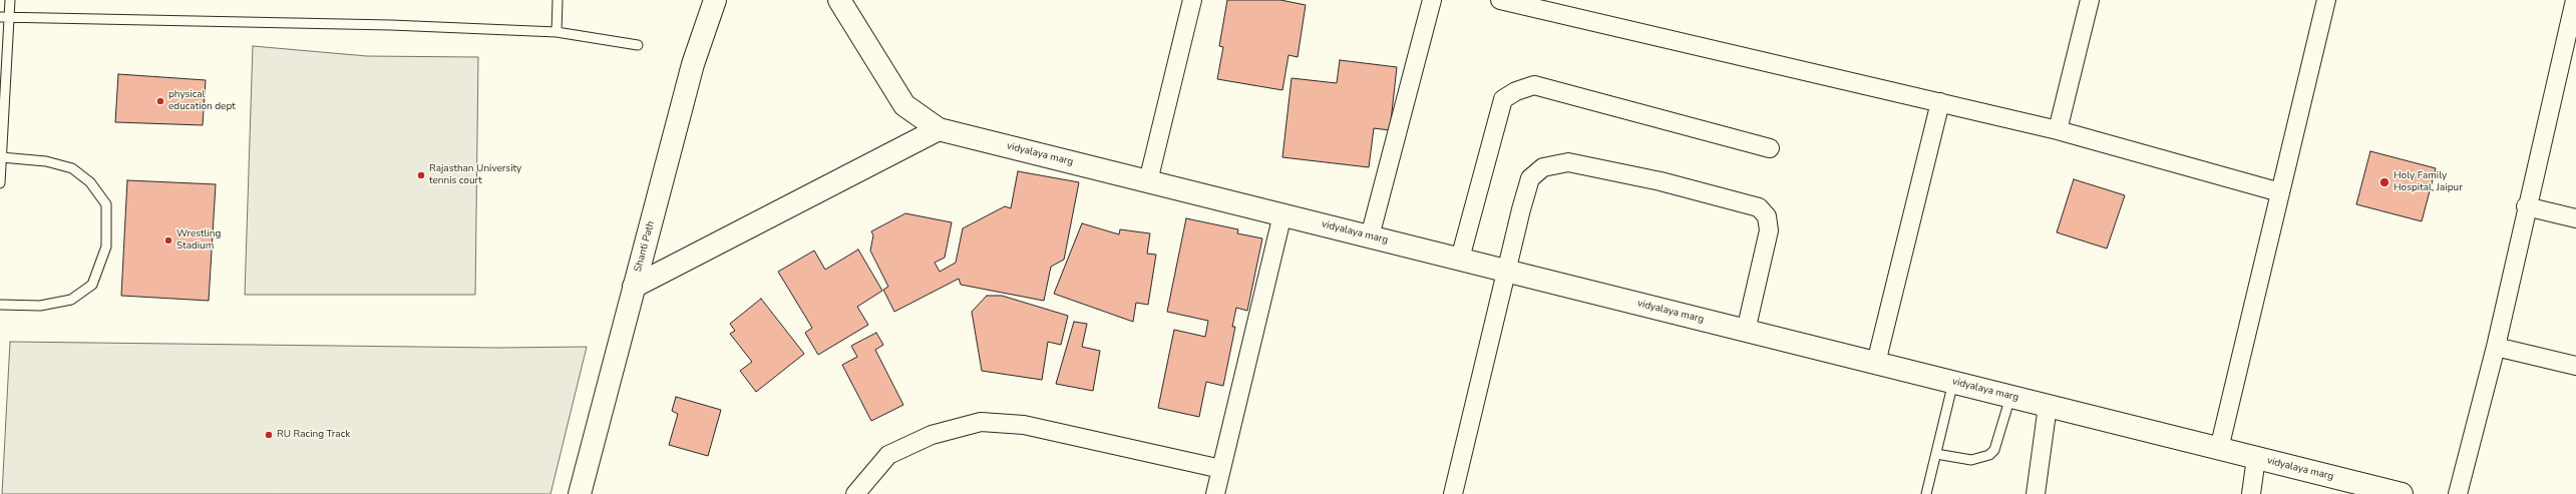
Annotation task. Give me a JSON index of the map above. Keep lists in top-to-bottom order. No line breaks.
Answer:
{"streets":{"street":["vidyalaya marg","Shanti Path"]},"places":["physical education dept","Rajasthan University tennis court","Holy Family Hospital, Jaipur","Wrestling Stadium","RU Racing Track"]}
